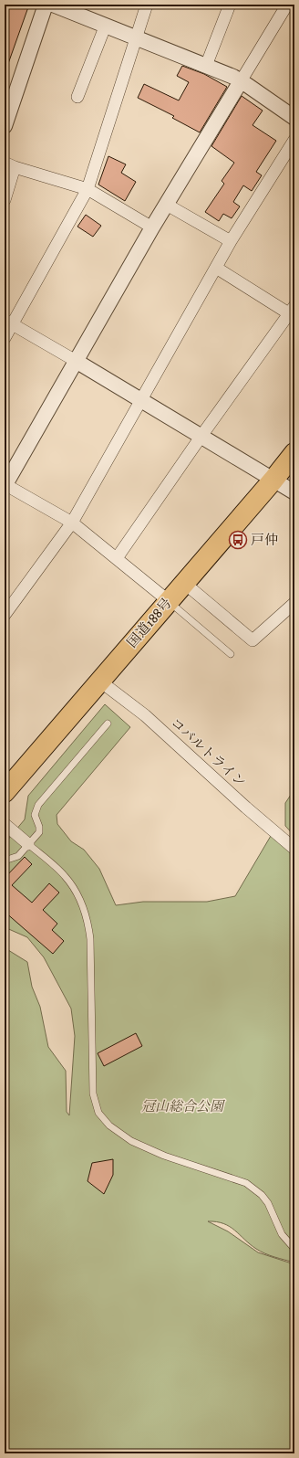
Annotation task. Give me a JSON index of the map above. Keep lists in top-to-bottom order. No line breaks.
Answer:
{"streets":{"highway":["国道188号"],"street":["コバルトライン"]},"crossings":[["国道188号","コバルトライン"]],"parks":["冠山総合公園"],"places":{"bus stop":["戸仲"]}}
